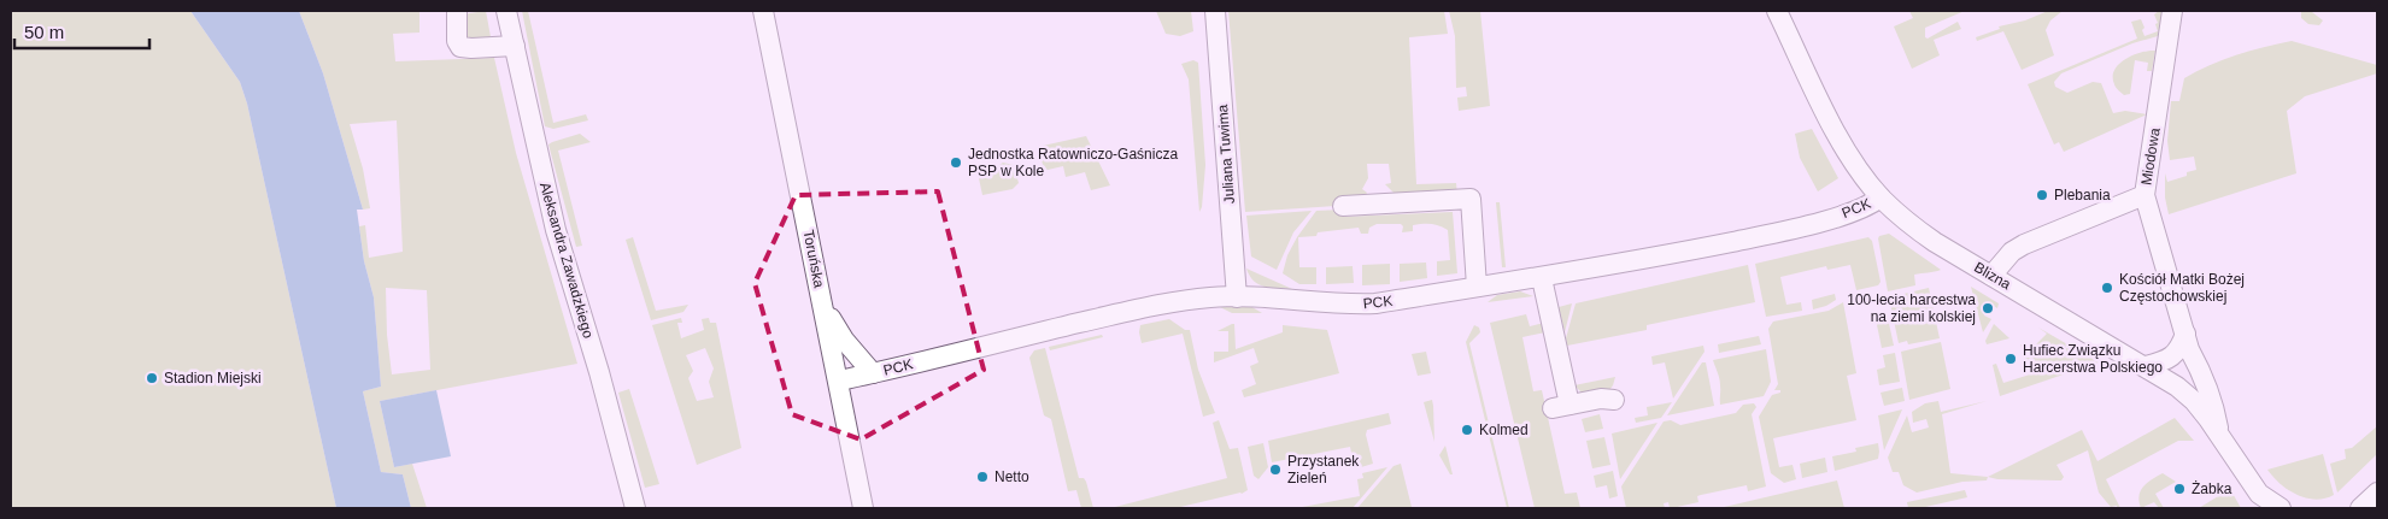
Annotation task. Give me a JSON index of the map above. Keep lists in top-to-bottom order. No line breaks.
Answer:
{"streets":{"street":["Juliana Tuwima","Miodowa","PCK","Toruńska","Aleksandra Zawadzkiego","Blizna"]},"crossings":[["Juliana Tuwima","PCK"],["Miodowa","Blizna"],["PCK","Toruńska"],["PCK","Blizna"]],"places":["Jednostka Ratowniczo-Gaśnicza PSP w Kole","Plebania","Kościół Matki Bożej Częstochowskiej","100-lecia harcestwa na ziemi kolskiej","Hufiec Związku Harcerstwa Polskiego","Stadion Miejski","Kolmed","Przystanek Zieleń","Netto","Żabka"],"scale_bar":"50 m"}
